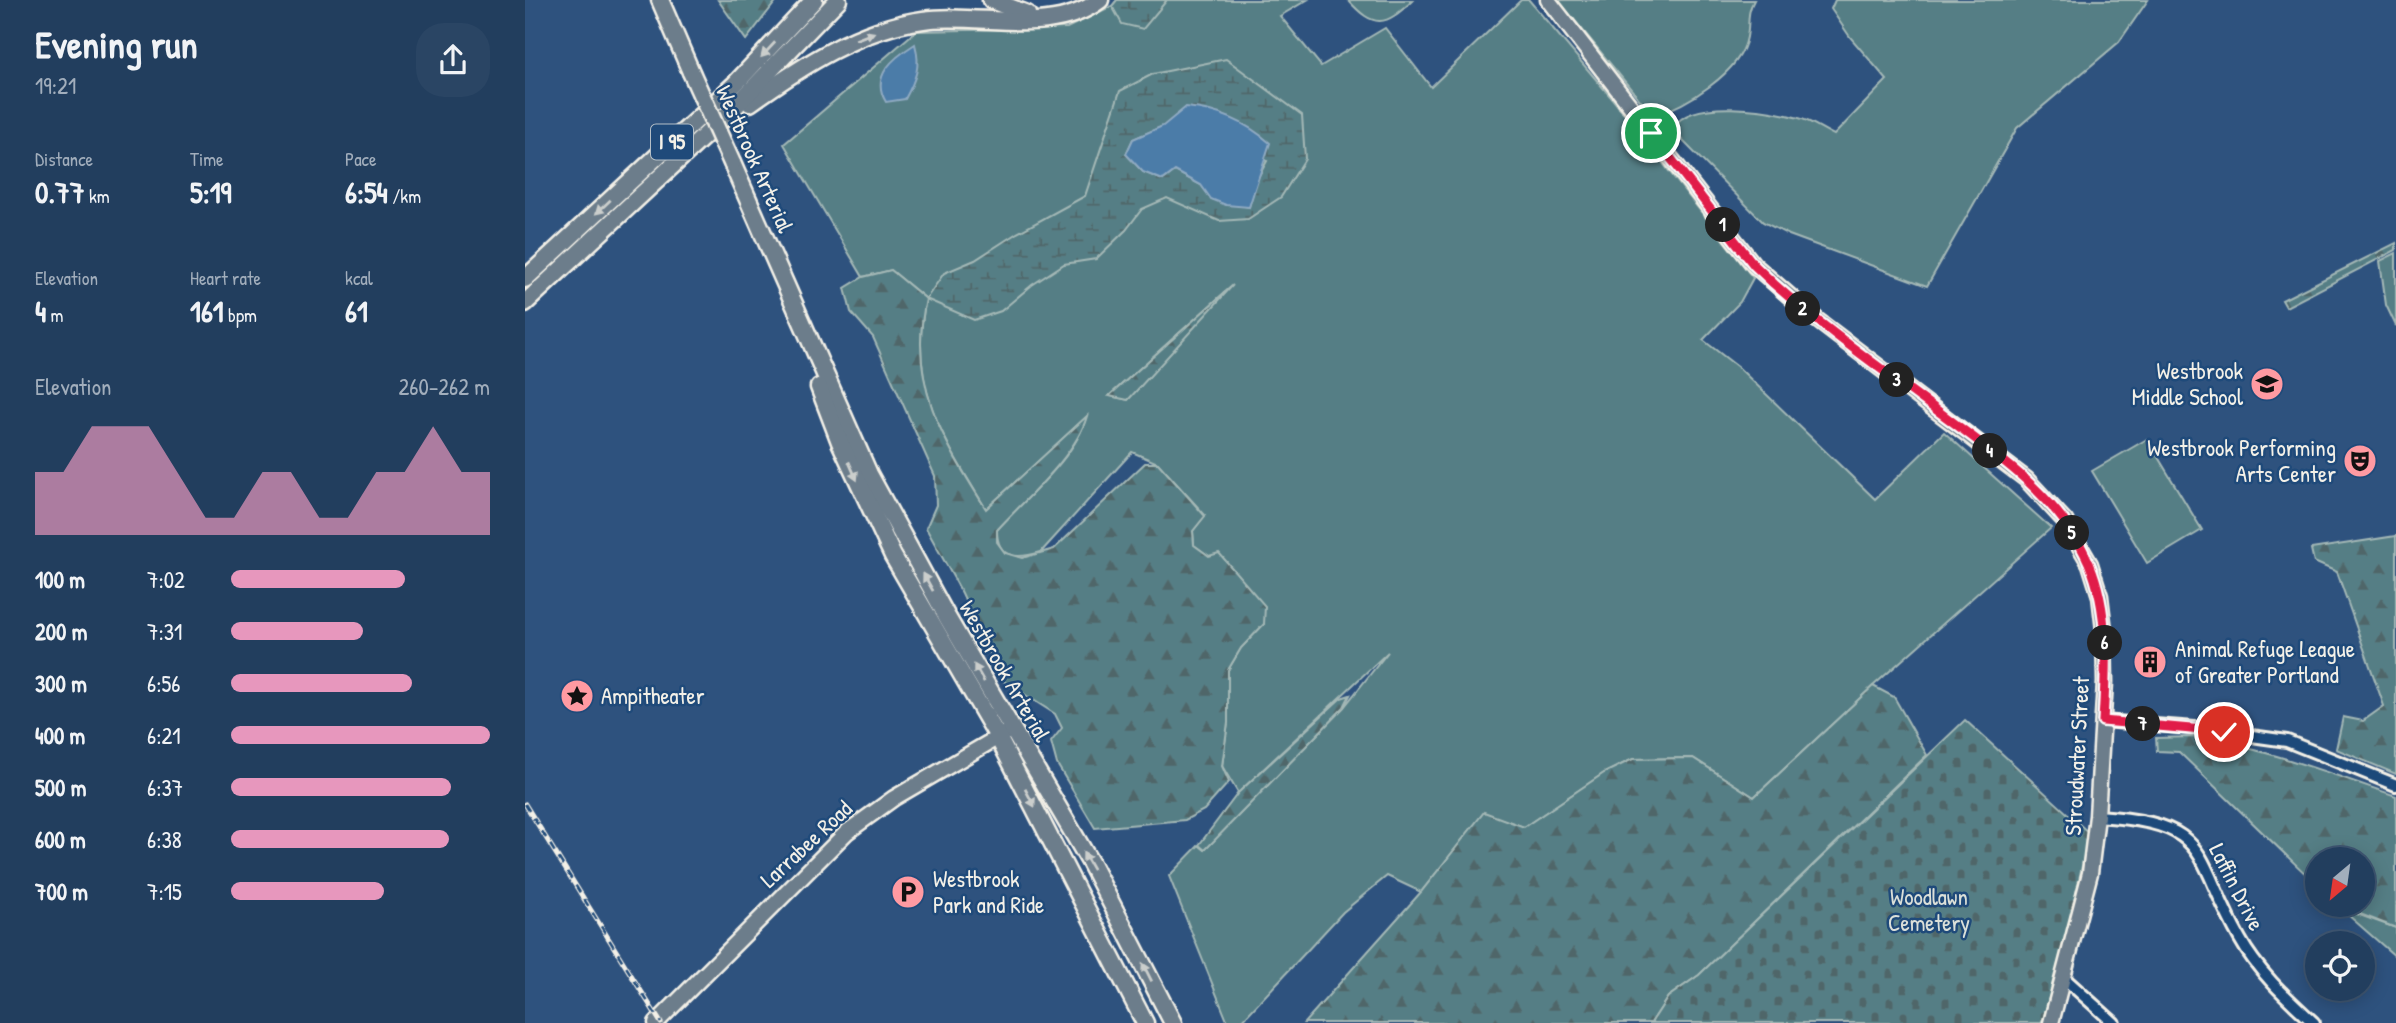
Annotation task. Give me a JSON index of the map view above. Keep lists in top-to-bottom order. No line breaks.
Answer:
{"streets":{"highway":["I 95","Westbrook Arterial"],"main road":["Stroudwater Street","Larrabee Road"],"street":["Laffin Drive"]},"crossings":[["Westbrook Arterial","Larrabee Road"],["Stroudwater Street","Laffin Drive"]],"parks":["Woodlawn Cemetery"],"places":{"school or university":["Westbrook Middle School"],"theatre":["Westbrook Performing Arts Center"],"building":["Animal Refuge League of Greater Portland"],"place":["Ampitheater"],"parking":["Westbrook Park and Ride"]},"north":"bottom left","page":{"heading":["Evening run","19:21"],"stats":[["Distance","0.77 km"],["Time","5:19"],["Pace","6:54 /km"],["Elevation","4 m"],["Heart rate","161 bpm"],["kcal","61"]],"pins":["1","2","3","4","5","6","7"],"chart":["Elevation","260–262 m"],"list":[{"name":"100 m","note":"7:02"},{"name":"200 m","note":"7:31"},{"name":"300 m","note":"6:56"},{"name":"400 m","note":"6:21"},{"name":"500 m","note":"6:37"},{"name":"600 m","note":"6:38"},{"name":"700 m","note":"7:15"}]}}
